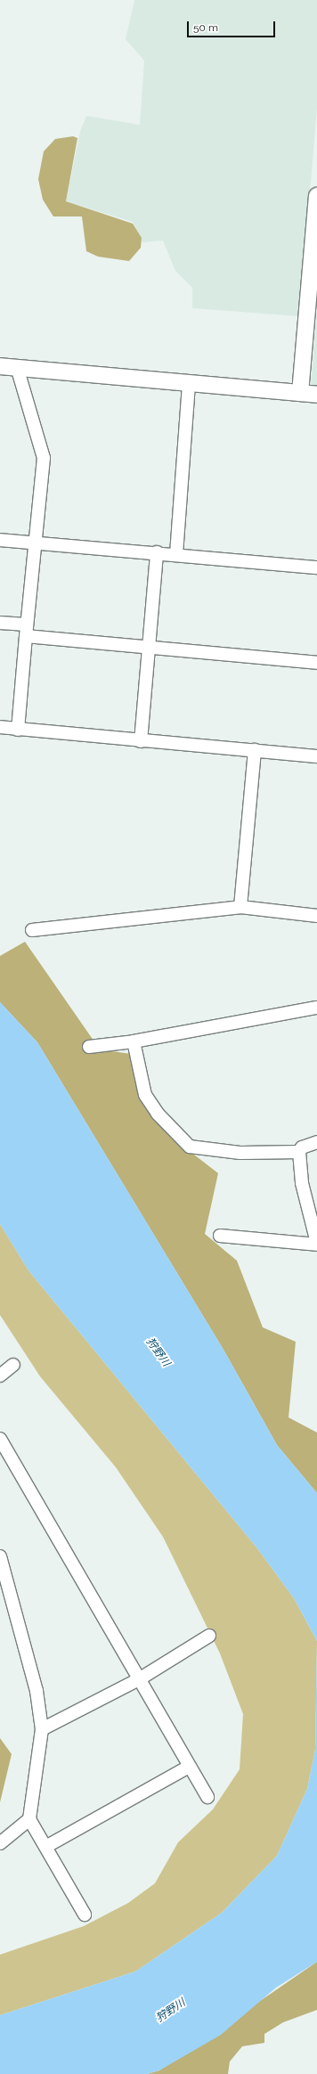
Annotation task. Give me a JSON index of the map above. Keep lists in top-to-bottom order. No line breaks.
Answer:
{"water":["狩野川"],"scale_bar":"50 m"}
